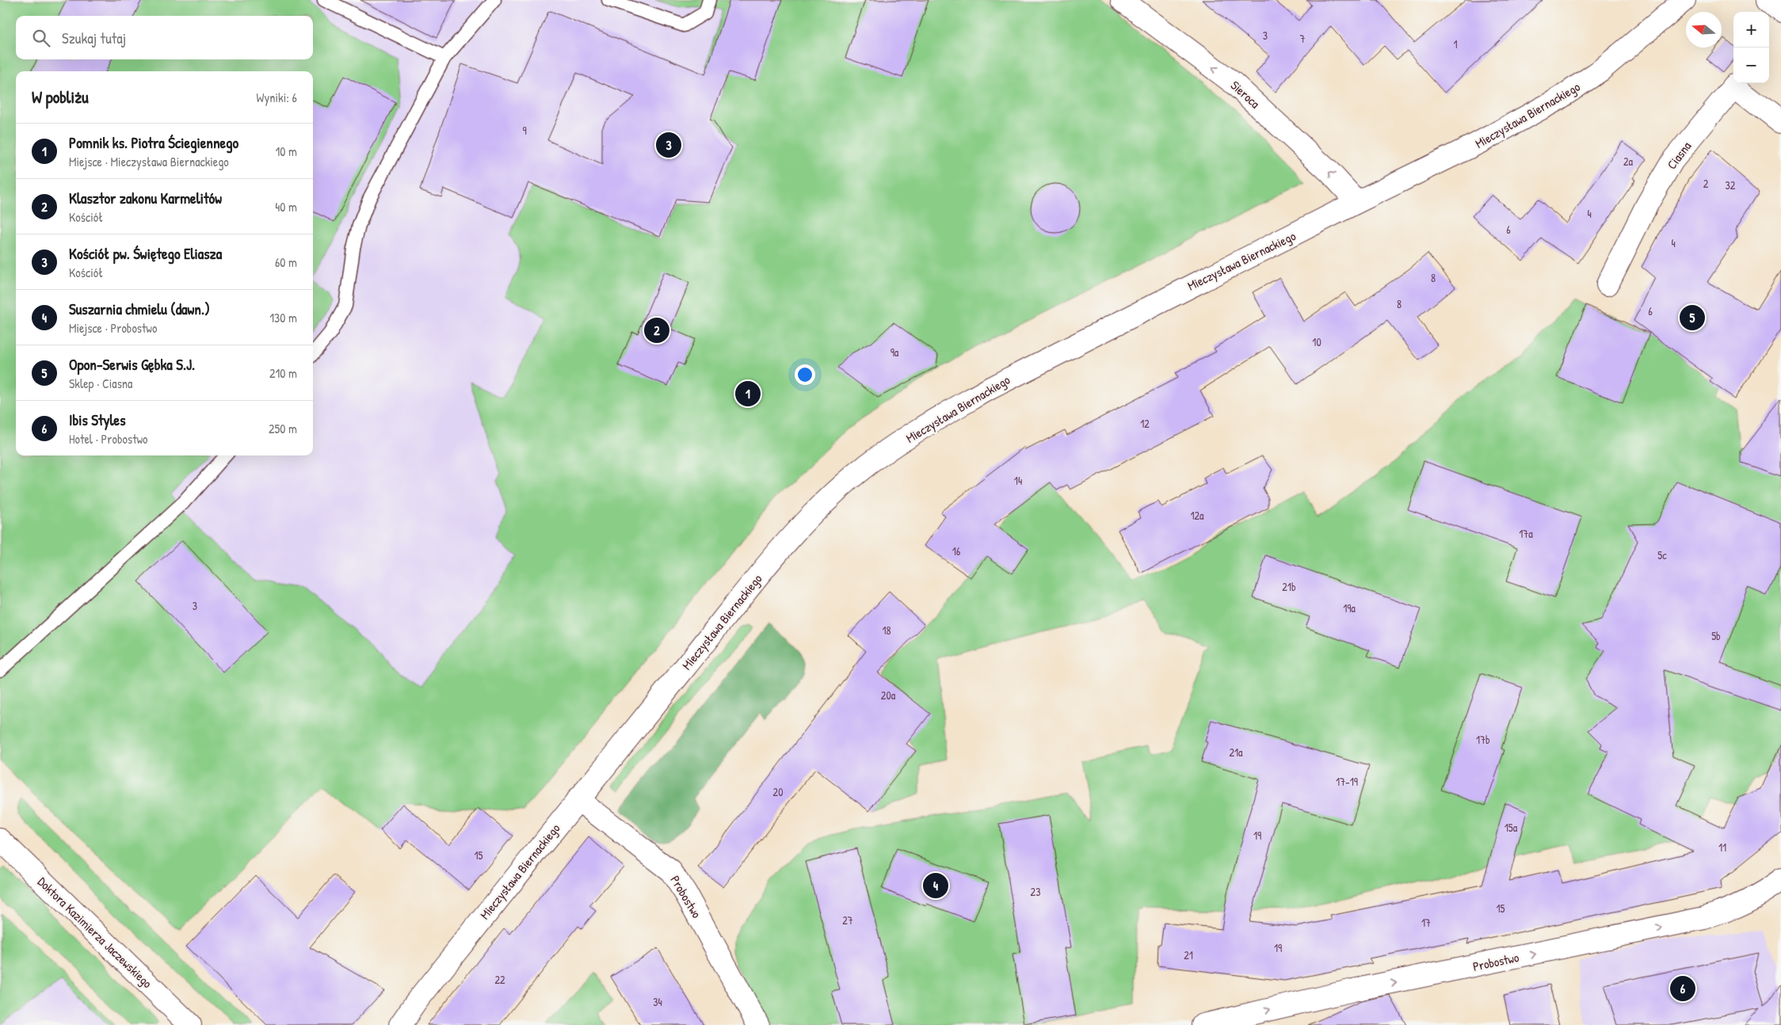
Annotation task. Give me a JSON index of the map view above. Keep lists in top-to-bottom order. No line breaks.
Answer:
{"streets":{"street":["Sieroca","Mieczysława Biernackiego","Ciasna","Probostwo","Doktora Kazimierza Jaczewskiego"]},"crossings":[["Sieroca","Mieczysława Biernackiego"],["Mieczysława Biernackiego","Probostwo"]],"one_way":["Sieroca","Probostwo"],"house_numbers":["3","7","1","9","2a","2","32","4","6","4","8","8","6","10","9a","12","14","12a","17a","16","5c","21b","3","19a","18","5b","20a","17b","21a","17-19","20","15a","19","11","15","23","15","27","17","19","21","22","34"],"north":"left","page":{"map_buttons":["+","−"],"search":"Szukaj tutaj","heading":["W pobliżu","Wyniki: 6"],"list":[{"mark":"1","name":"Pomnik ks. Piotra Ściegiennego","note":"Miejsce · Mieczysława Biernackiego","value":"10 m"},{"mark":"2","name":"Klasztor zakonu Karmelitów","note":"Kościół","value":"40 m"},{"mark":"3","name":"Kościół pw. Świętego Eliasza","note":"Kościół","value":"60 m"},{"mark":"4","name":"Suszarnia chmielu (dawn.)","note":"Miejsce · Probostwo","value":"130 m"},{"mark":"5","name":"Opon-Serwis Gębka S.J.","note":"Sklep · Ciasna","value":"210 m"},{"mark":"6","name":"Ibis Styles","note":"Hotel · Probostwo","value":"250 m"}],"pins":["3","5","2","1","4","6"]}}
